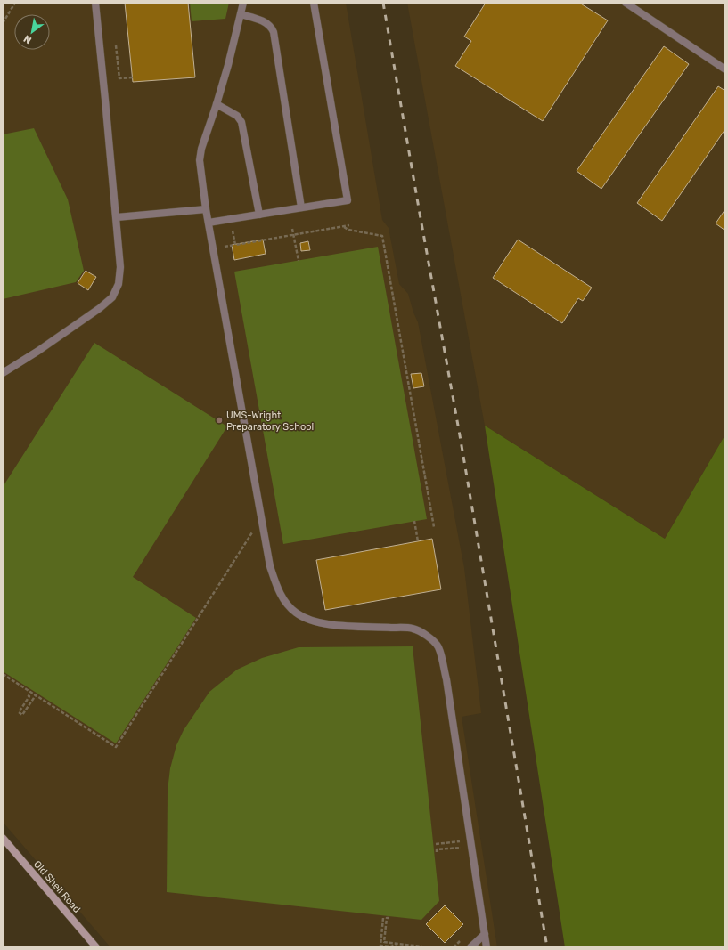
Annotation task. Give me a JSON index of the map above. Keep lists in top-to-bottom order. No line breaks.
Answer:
{"streets":{"street":["Old Shell Road"]},"places":["UMS-Wright Preparatory School"],"north":"bottom left"}
